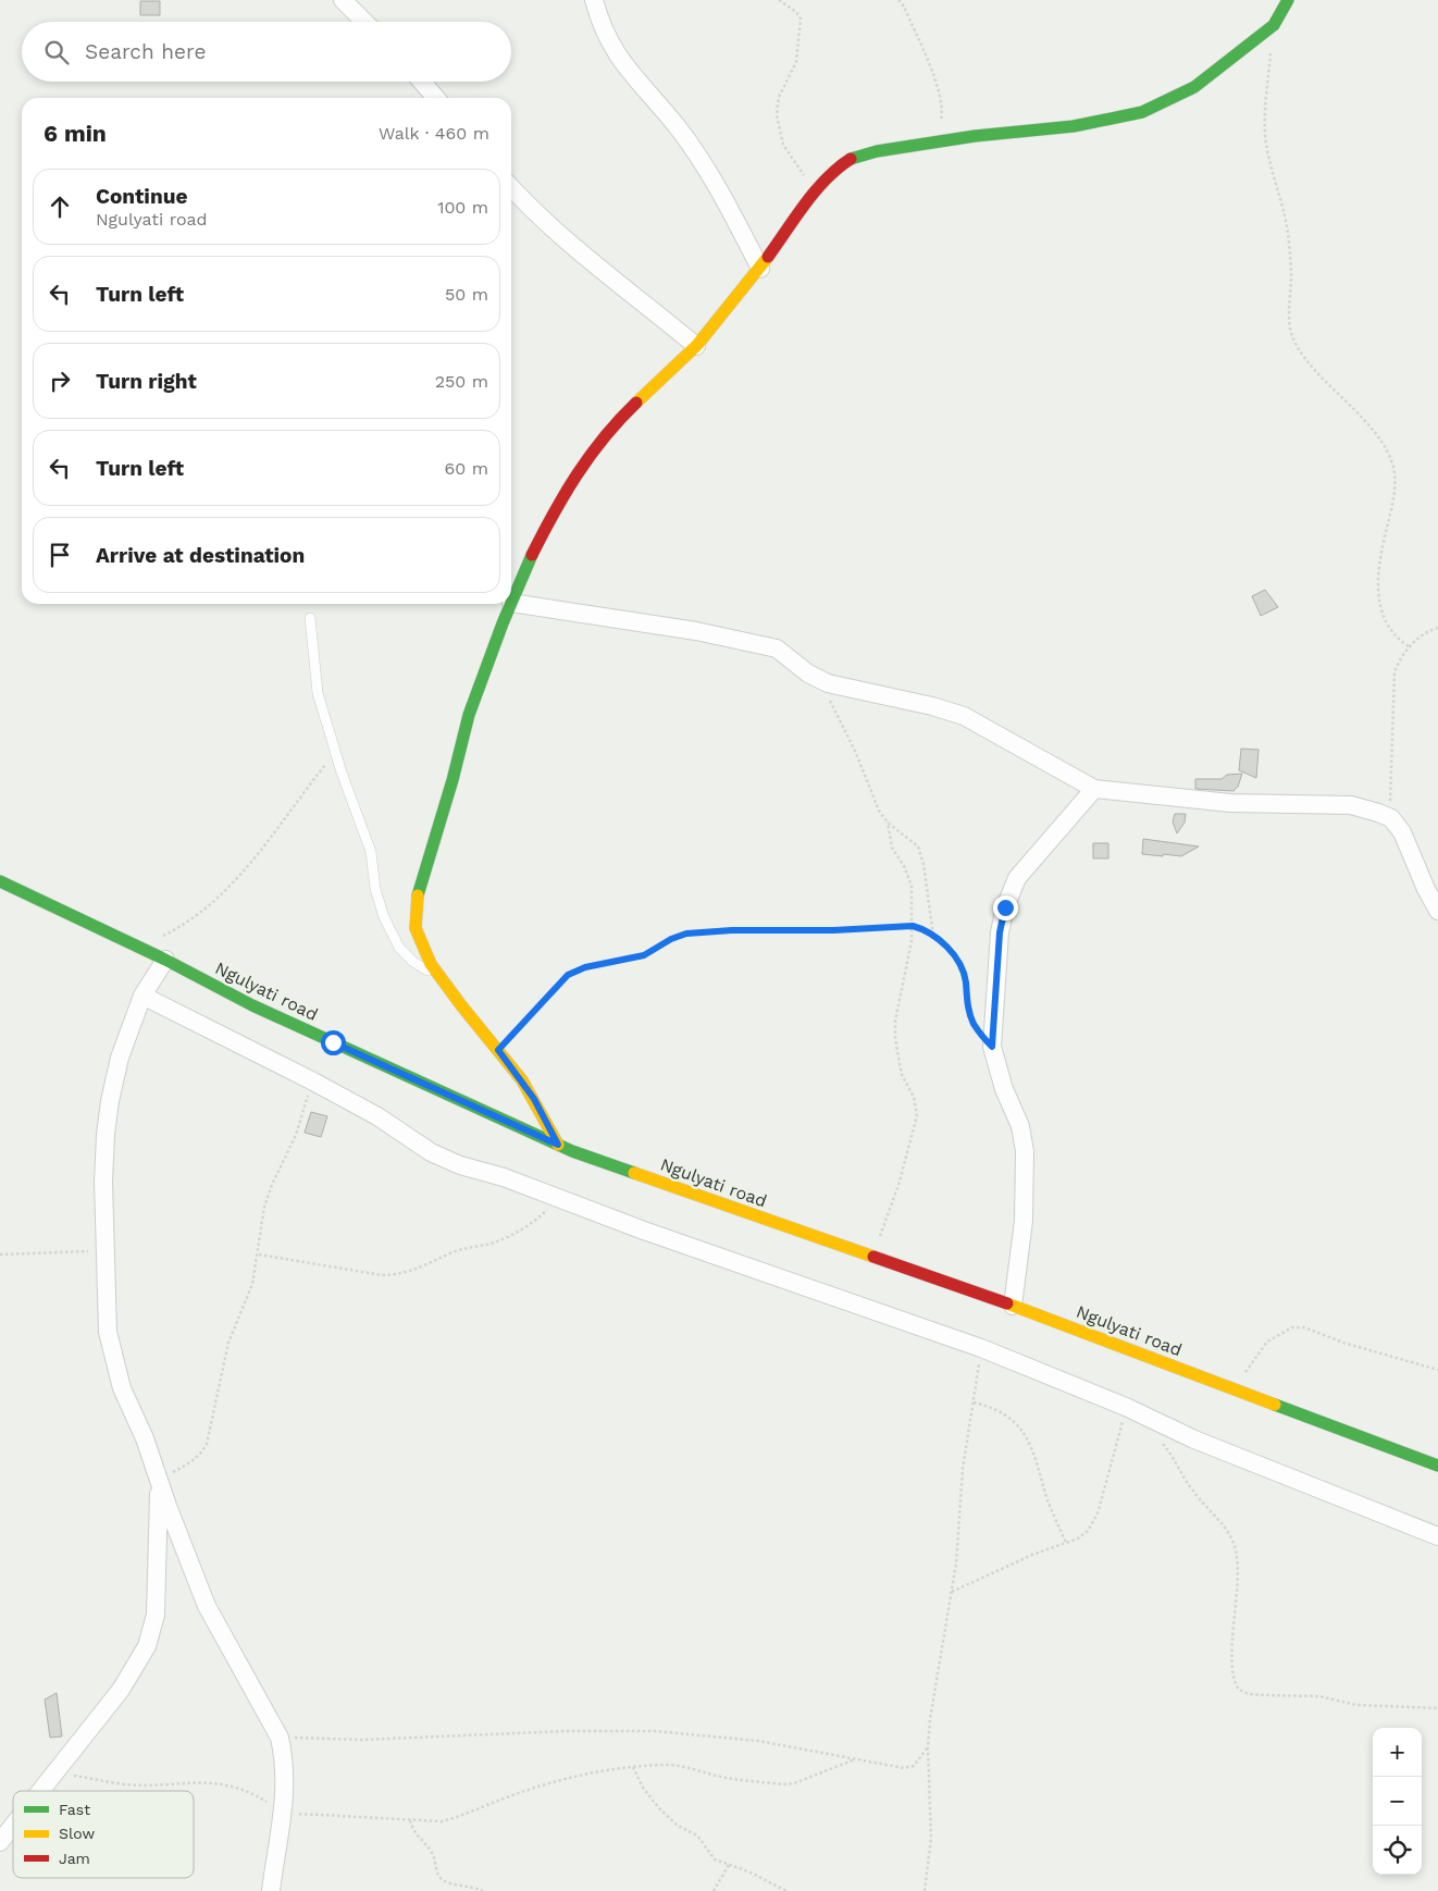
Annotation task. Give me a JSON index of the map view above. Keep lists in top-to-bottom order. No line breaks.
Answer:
{"streets":{"street":["Ngulyati road"]},"legend":["Fast","Slow","Jam"],"page":{"search":"Search here","heading":["6 min","Walk · 460 m"],"list":[["Continue","Ngulyati road","100 m"],["Turn left","50 m"],["Turn right","250 m"],["Turn left","60 m"],"Arrive at destination"],"map_buttons":["+","−"]}}
